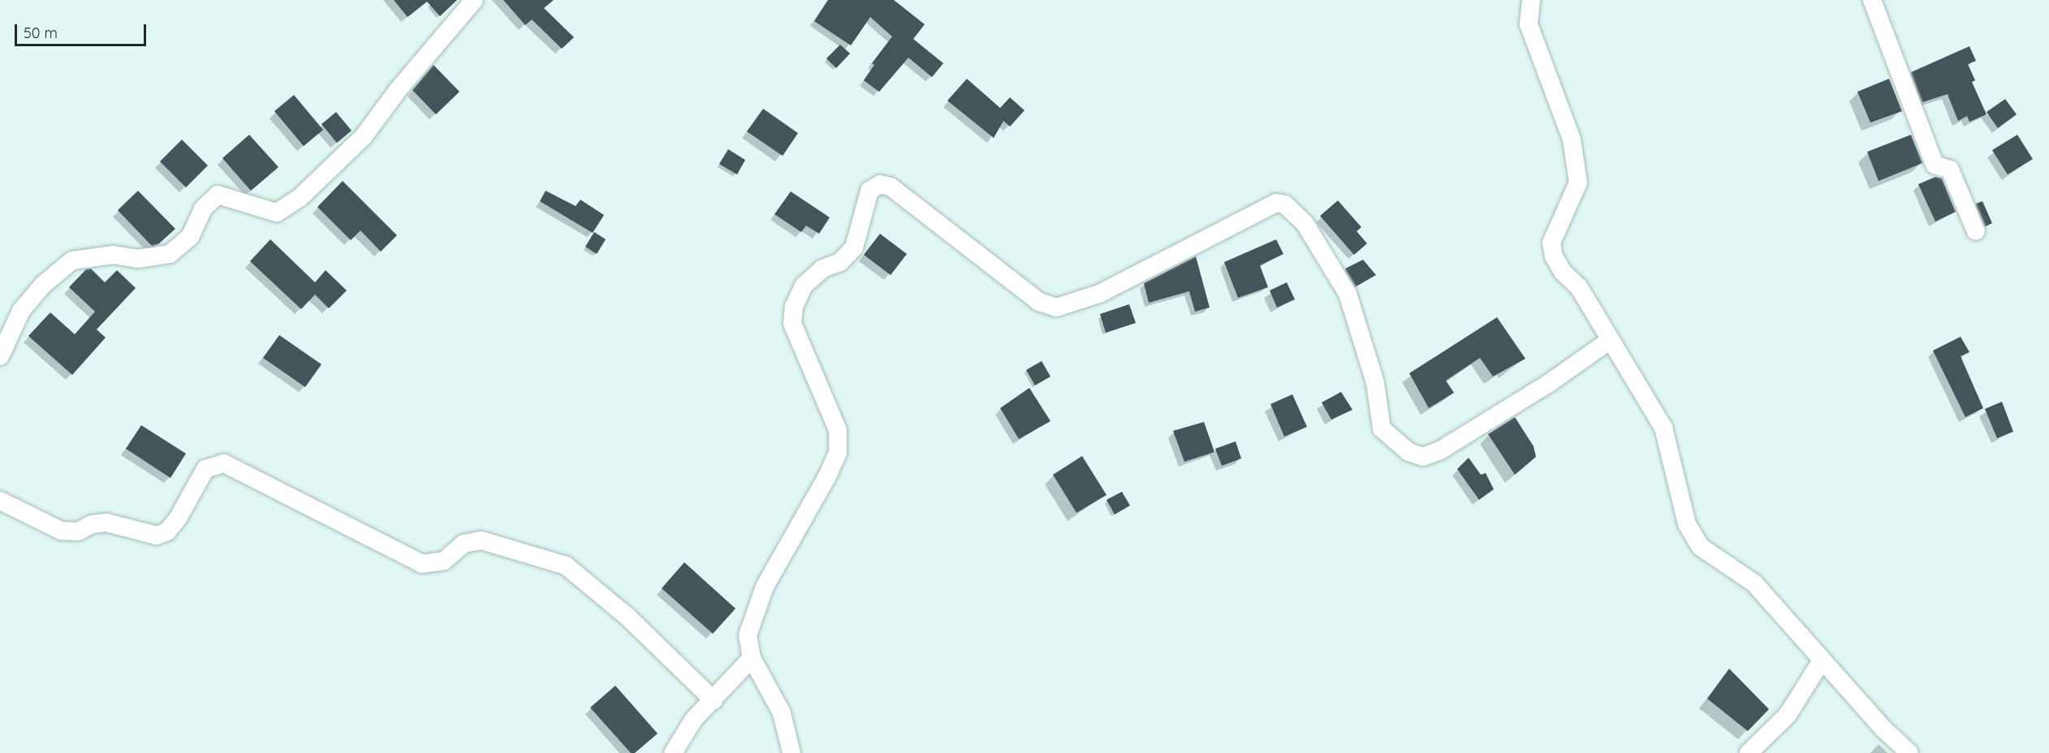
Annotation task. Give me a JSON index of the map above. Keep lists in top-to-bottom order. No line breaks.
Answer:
{"scale_bar":"50 m"}
